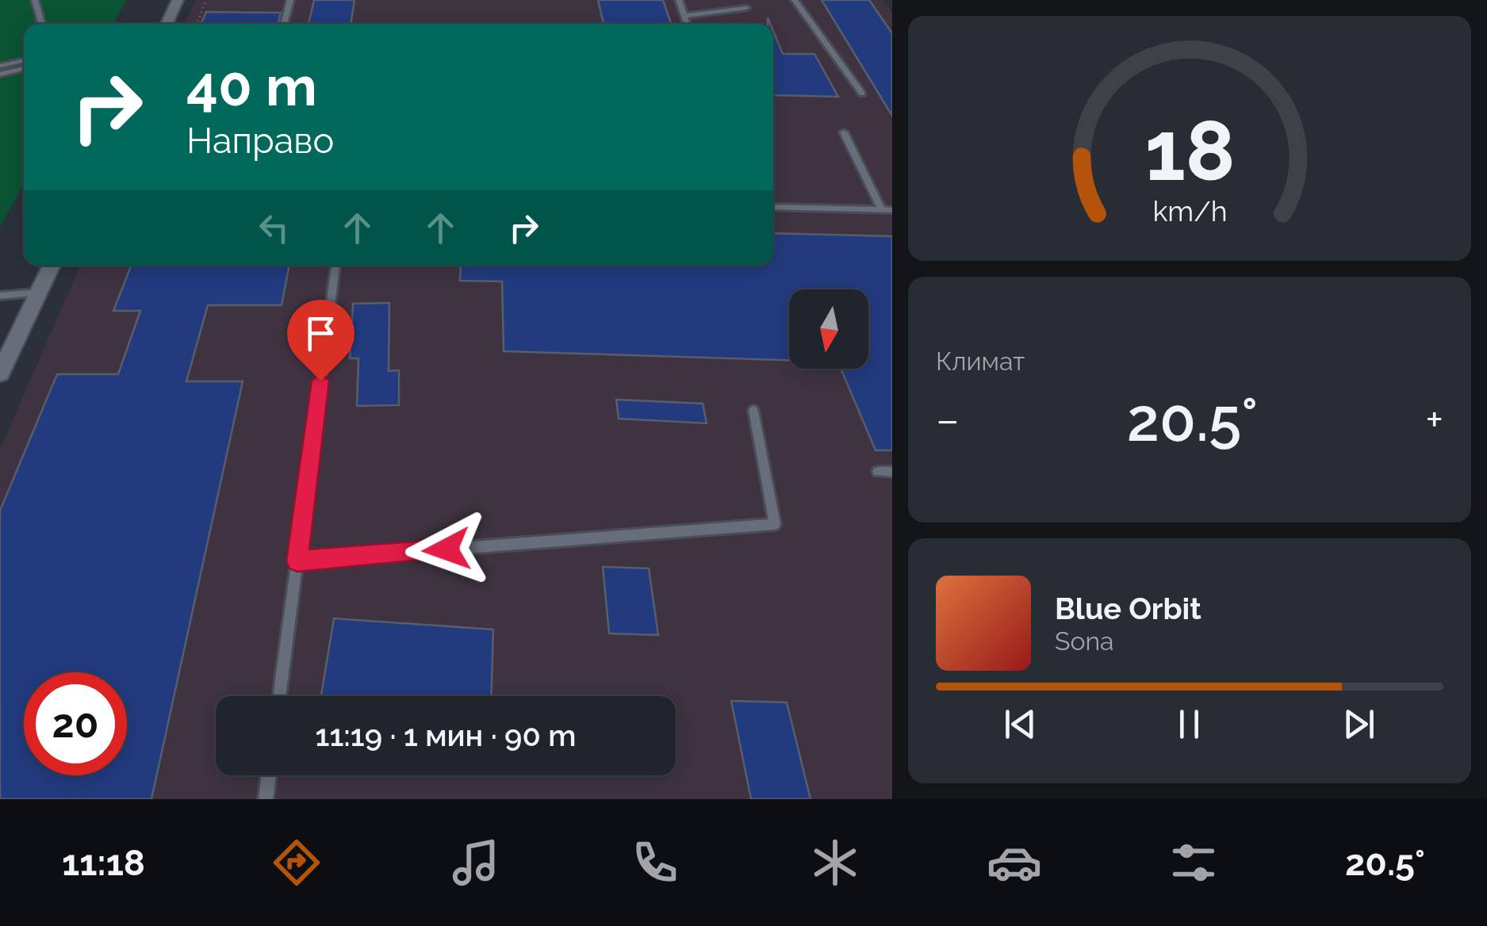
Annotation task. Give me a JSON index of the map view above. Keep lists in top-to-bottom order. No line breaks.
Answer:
{"north":"bottom","page":{"turn":["40 m","Направо"],"tile":"Климат","heat":["−","20.5°","+"],"song":["Blue Orbit","Sona"],"limit":"20","trip":"11:19 · 1 мин · 90 m","tabs":["11:18","20.5°"],"gauge":["18","km/h"]}}
